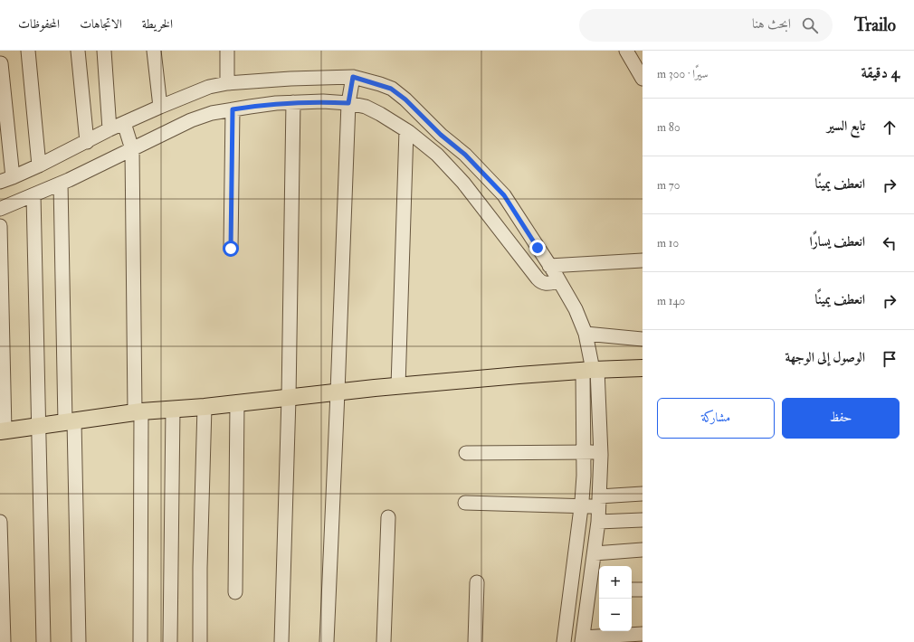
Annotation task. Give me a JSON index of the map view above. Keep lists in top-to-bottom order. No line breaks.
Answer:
{"page":{"header":"Trailo","search":"ابحث هنا","nav":["الخريطة","الاتجاهات","المحفوظات"],"heading":["4 دقيقة","سيرًا · 300 m"],"list":[["تابع السير","80 m"],["انعطف يمينًا","70 m"],["انعطف يسارًا","10 m"],["انعطف يمينًا","140 m"],"الوصول إلى الوجهة"],"buttons":["حفظ","مشاركة"],"map_buttons":["+","−"]}}
